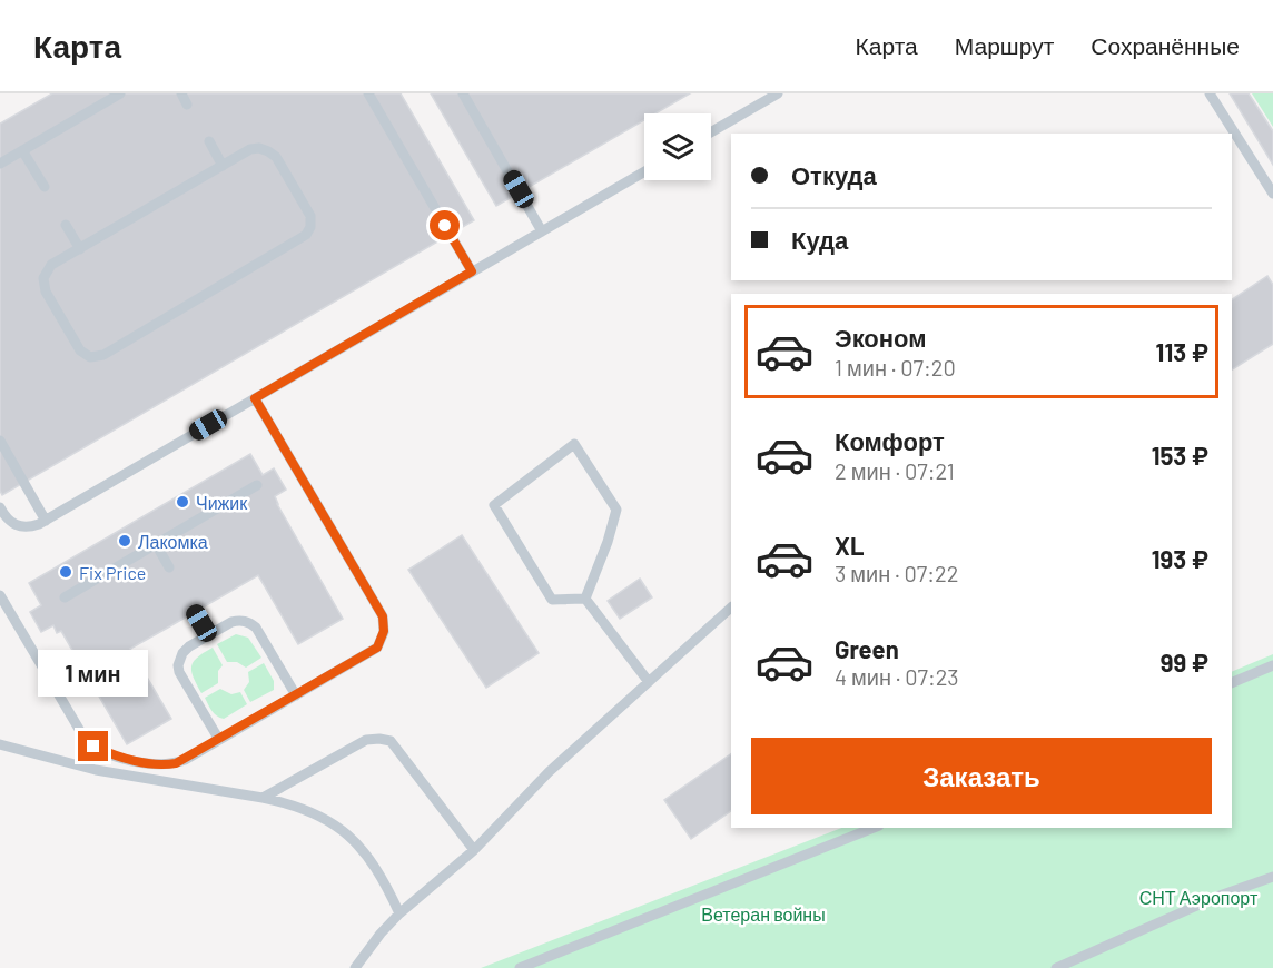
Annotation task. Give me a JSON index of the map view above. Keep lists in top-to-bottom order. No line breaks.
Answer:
{"parks":["СНТ Аэропорт","Ветеран войны"],"places":["Чижик","Лакомка","Fix Price"],"page":{"header":"Карта","nav":["Карта","Маршрут","Сохранённые"],"banner":["Откуда","Куда"],"list":[{"name":"Эконом","note":"1 мин · 07:20","value":"113 ₽"},{"name":"Комфорт","note":"2 мин · 07:21","value":"153 ₽"},{"name":"XL","note":"3 мин · 07:22","value":"193 ₽"},{"name":"Green","note":"4 мин · 07:23","value":"99 ₽"}],"bubble":"1 мин","buttons":"Заказать"}}
